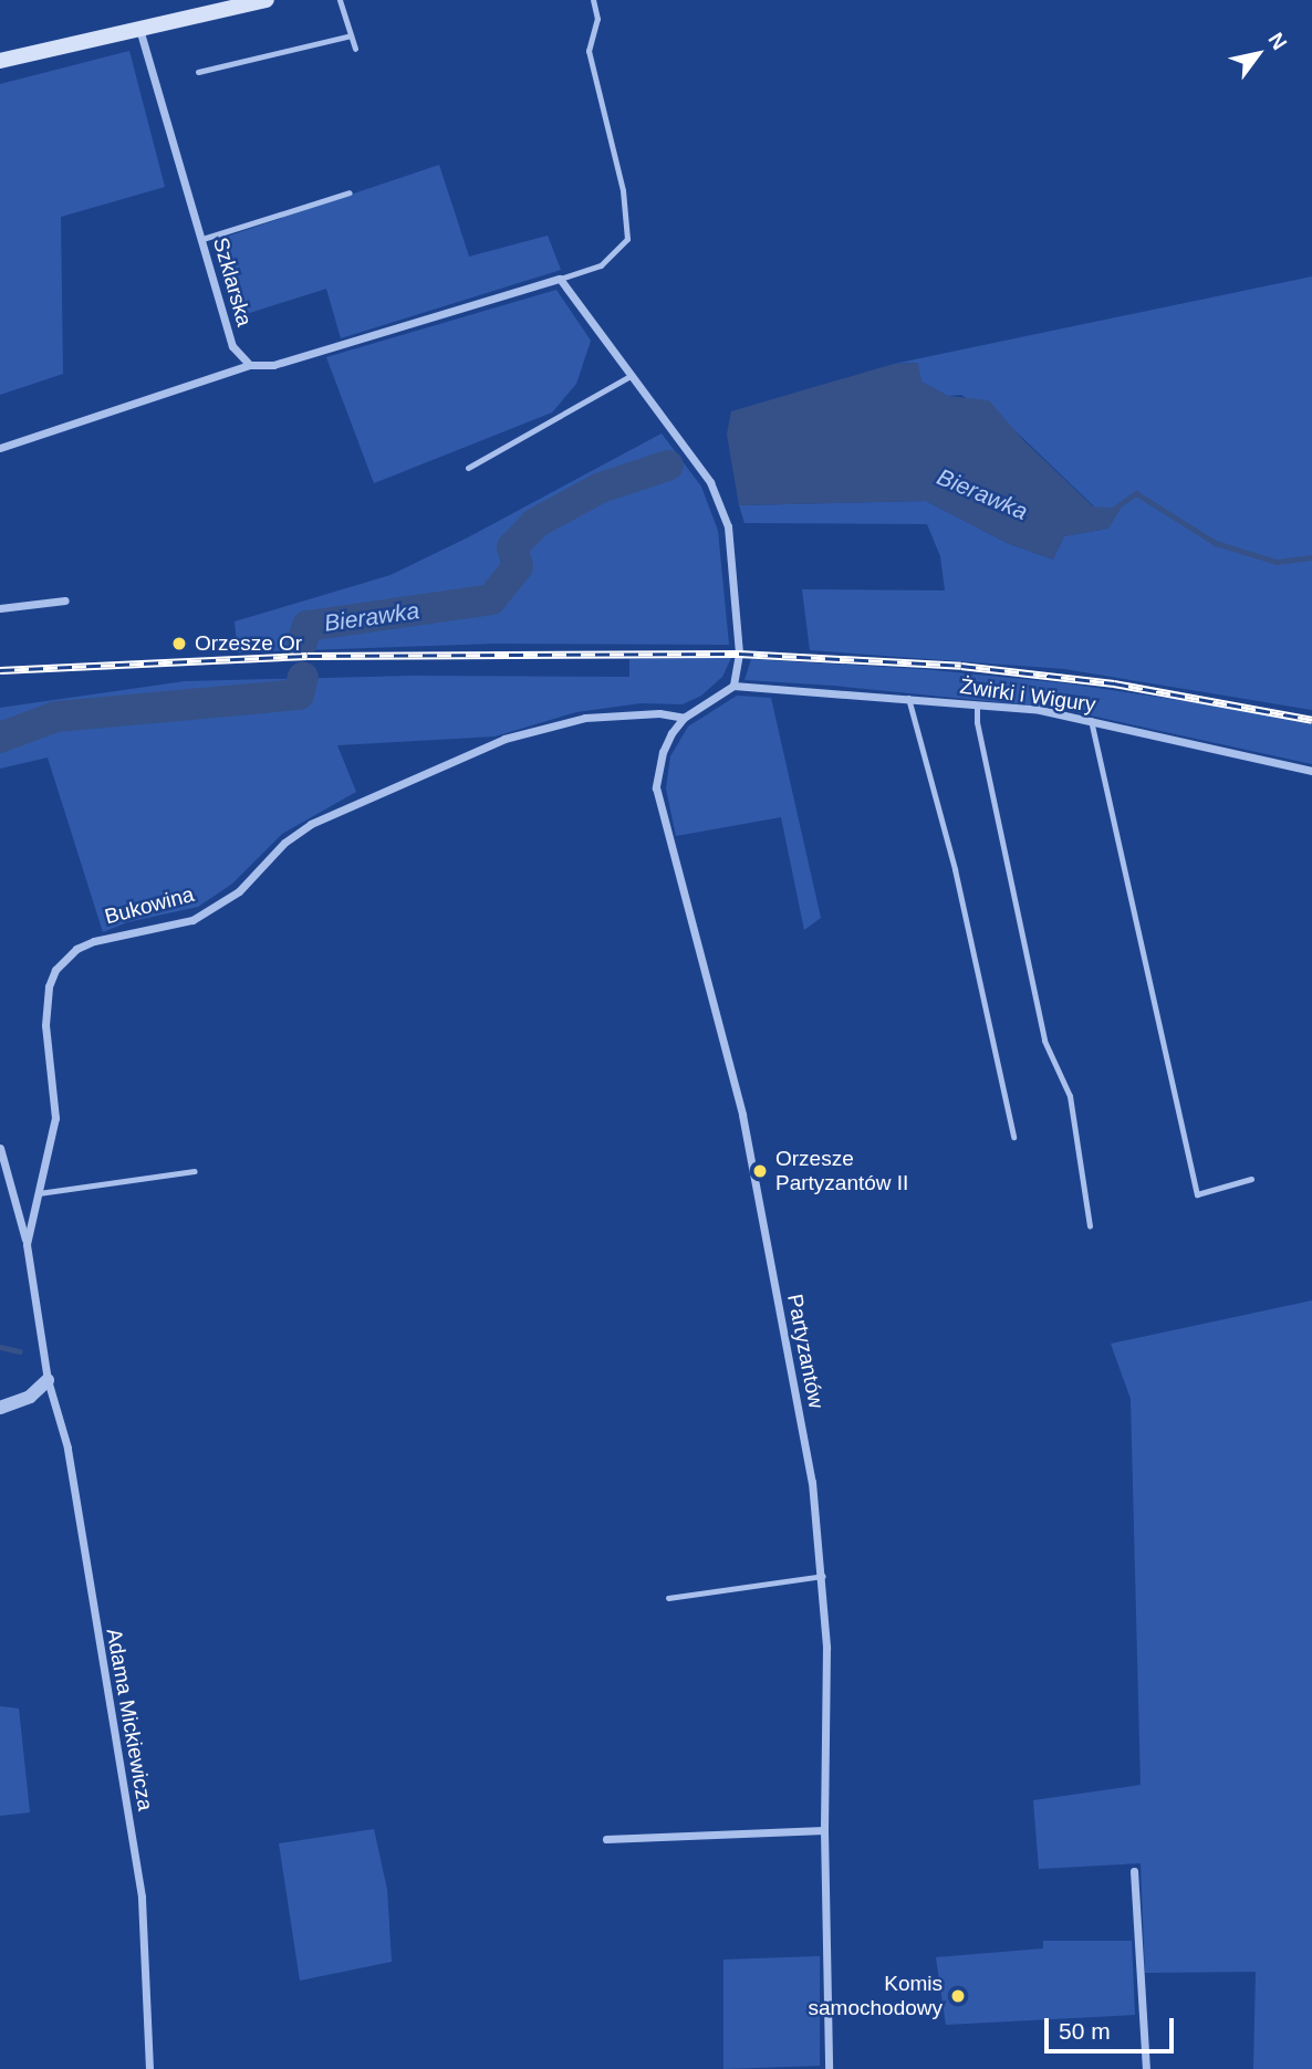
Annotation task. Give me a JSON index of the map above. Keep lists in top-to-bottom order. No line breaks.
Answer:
{"streets":{"street":["Szklarska","Żwirki i Wigury","Bukowina","Partyzantów","Adama Mickiewicza"]},"crossings":[["Żwirki i Wigury","Partyzantów"],["Bukowina","Partyzantów"],["Bukowina","Adama Mickiewicza"]],"water":["Bierawka"],"places":["Orzesze Or","Orzesze Partyzantów II","Komis samochodowy"],"scale_bar":"50 m","north":"top right"}
